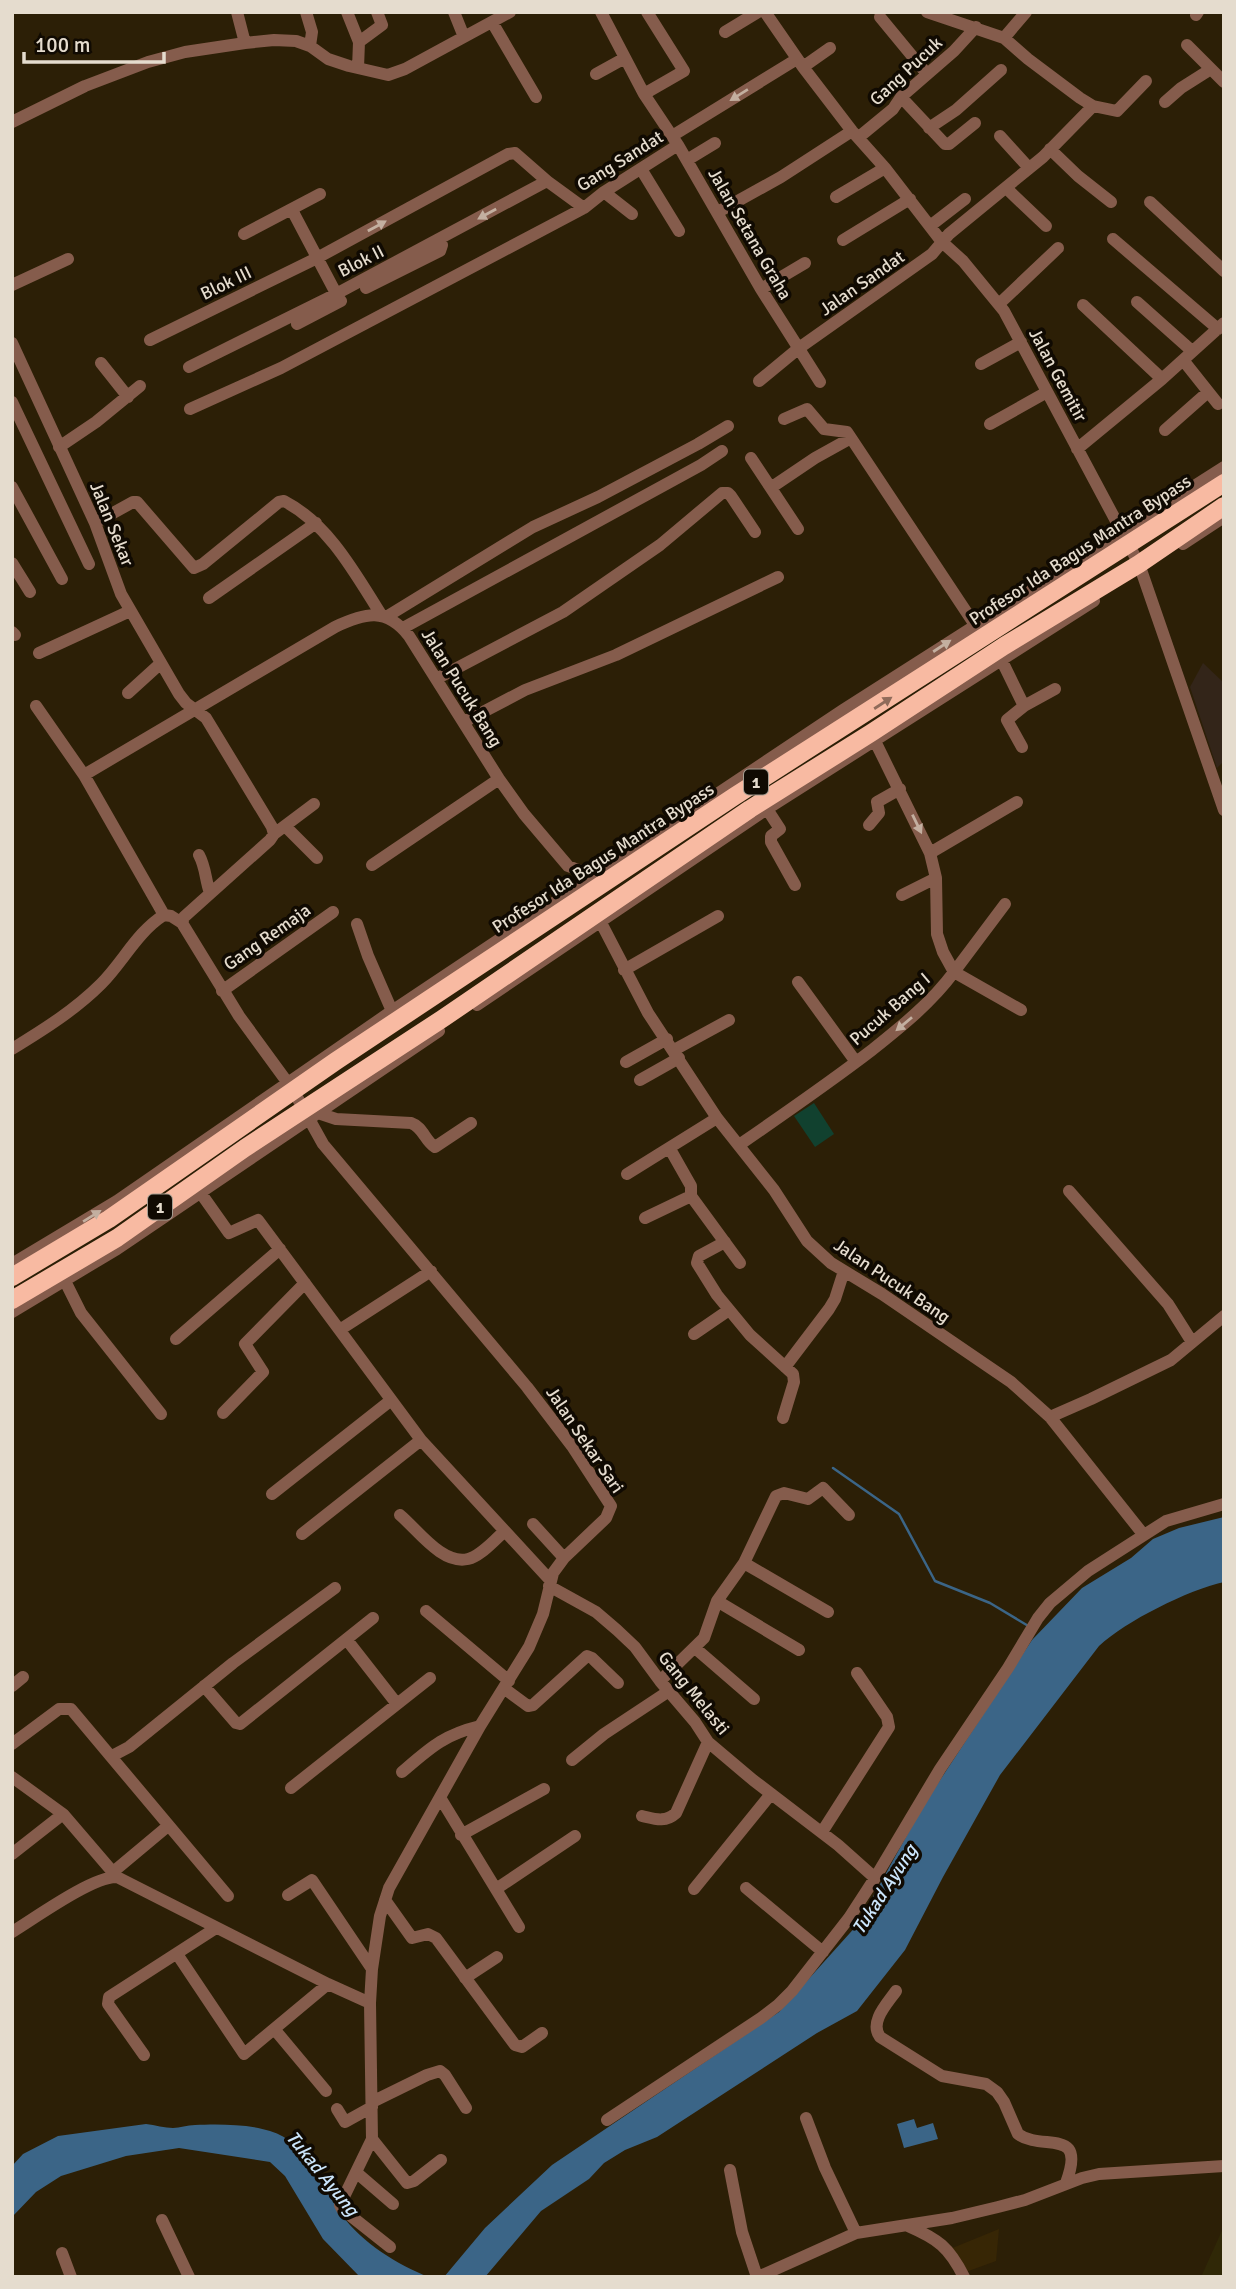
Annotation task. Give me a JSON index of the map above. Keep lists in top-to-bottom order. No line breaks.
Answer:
{"streets":{"highway":["Profesor Ida Bagus Mantra Bypass","1"],"street":["Gang Pucuk","Gang Sandat","Jalan Setana Graha","Blok II","Blok III","Jalan Sandat","Jalan Gemitir","Jalan Sekar","Jalan Pucuk Bang","Gang Remaja","Pucuk Bang I","Jalan Sekar Sari","Gang Melasti"]},"crossings":[["Gang Pucuk","Jalan Setana Graha"],["Gang Pucuk","Jalan Gemitir"],["Gang Sandat","Jalan Setana Graha"],["Gang Sandat","Blok II"],["Gang Sandat","Blok III"],["Gang Sandat","Jalan Gemitir"],["Jalan Setana Graha","Jalan Sandat"],["Jalan Sandat","Jalan Gemitir"],["Jalan Gemitir","Profesor Ida Bagus Mantra Bypass"],["Jalan Gemitir","1"],["Profesor Ida Bagus Mantra Bypass","Jalan Sekar Sari"],["Jalan Pucuk Bang","1"],["Jalan Pucuk Bang","Pucuk Bang I"],["1","Pucuk Bang I"],["1","Jalan Sekar Sari"],["Gang Remaja","Jalan Sekar Sari"],["Jalan Sekar Sari","Gang Melasti"]],"water":["Tukad Ayung"],"scale_bar":"100 m"}
